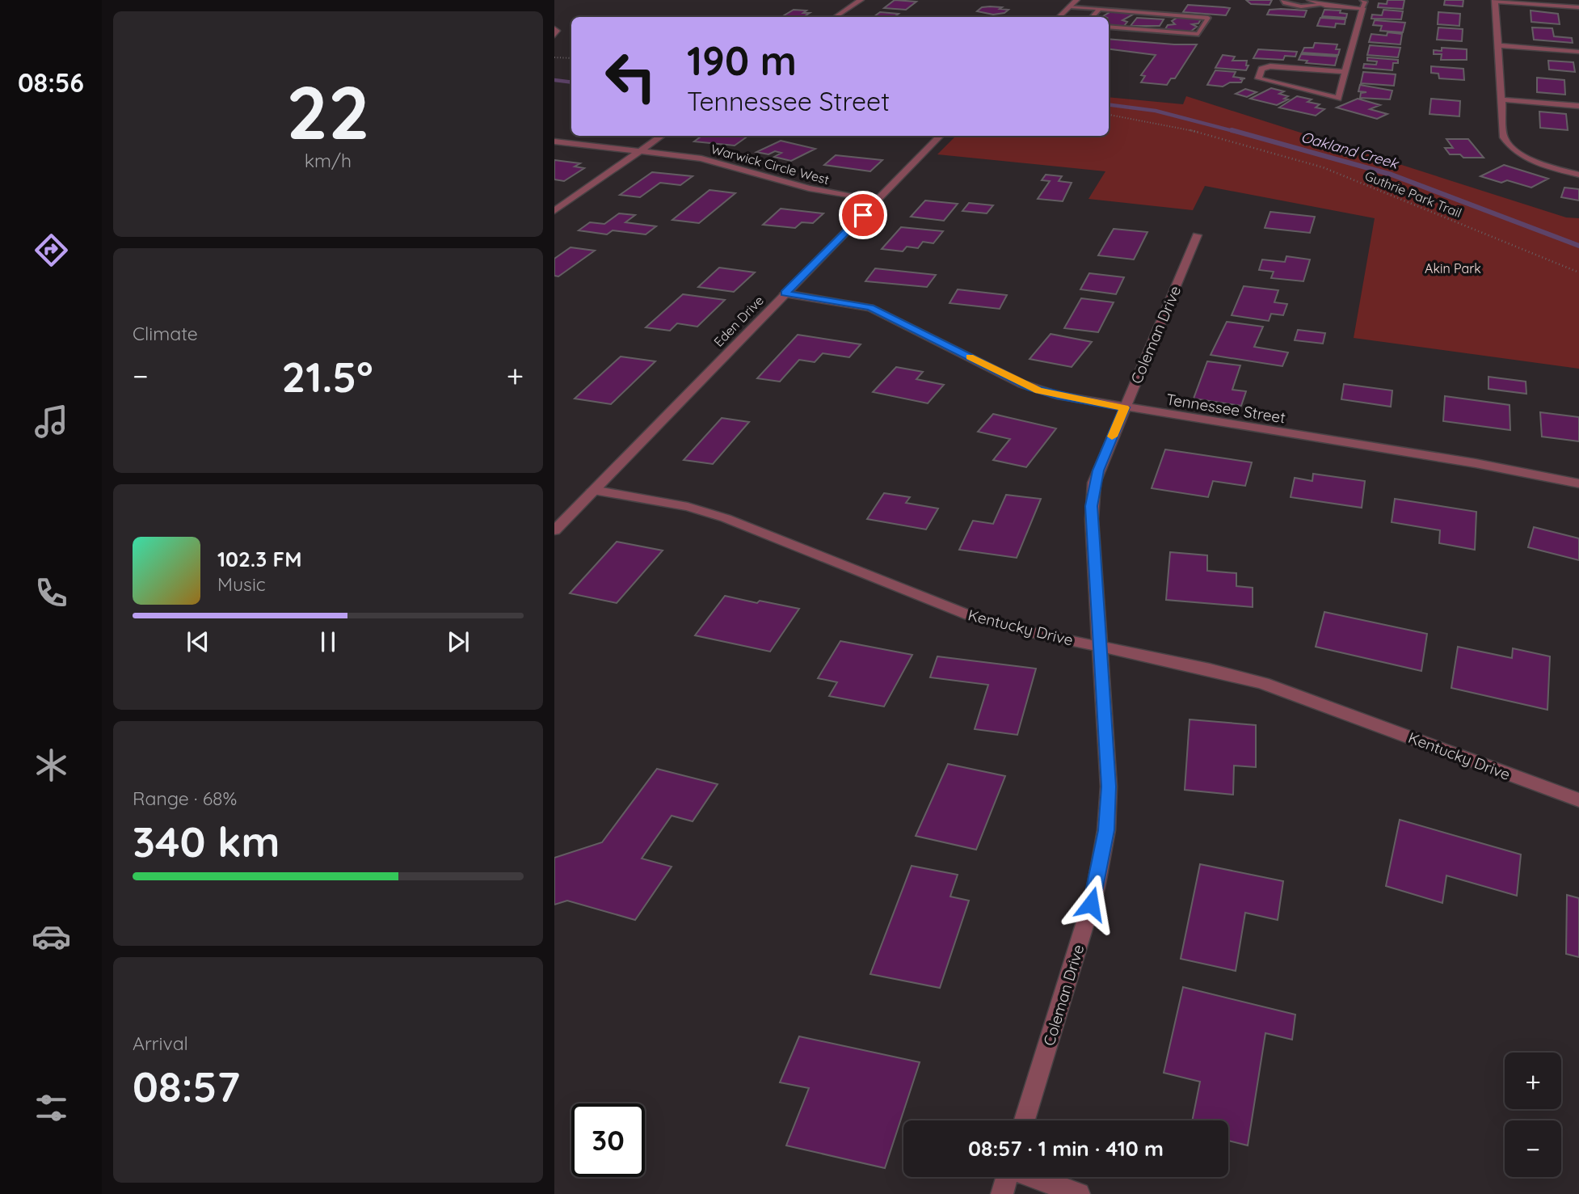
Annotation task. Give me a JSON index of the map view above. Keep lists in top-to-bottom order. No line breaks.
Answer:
{"streets":{"street":["Warwick Circle West","Eden Drive","Coleman Drive","Tennessee Street","Kentucky Drive"],"path":["Guthrie Park Trail"]},"crossings":[["Warwick Circle West","Eden Drive"],["Eden Drive","Tennessee Street"],["Eden Drive","Kentucky Drive"],["Coleman Drive","Tennessee Street"],["Coleman Drive","Kentucky Drive"]],"water":["Oakland Creek"],"parks":["Akin Park"],"page":{"tabs":"08:56","tile":[["22","km/h"],"Climate",["Range · 68%","340 km"],["Arrival","08:57"]],"turn":["190 m","Tennessee Street"],"heat":["−","21.5°","+"],"song":["102.3 FM","Music"],"map_buttons":["+","−"],"limit":"30","trip":"08:57 · 1 min · 410 m"}}
